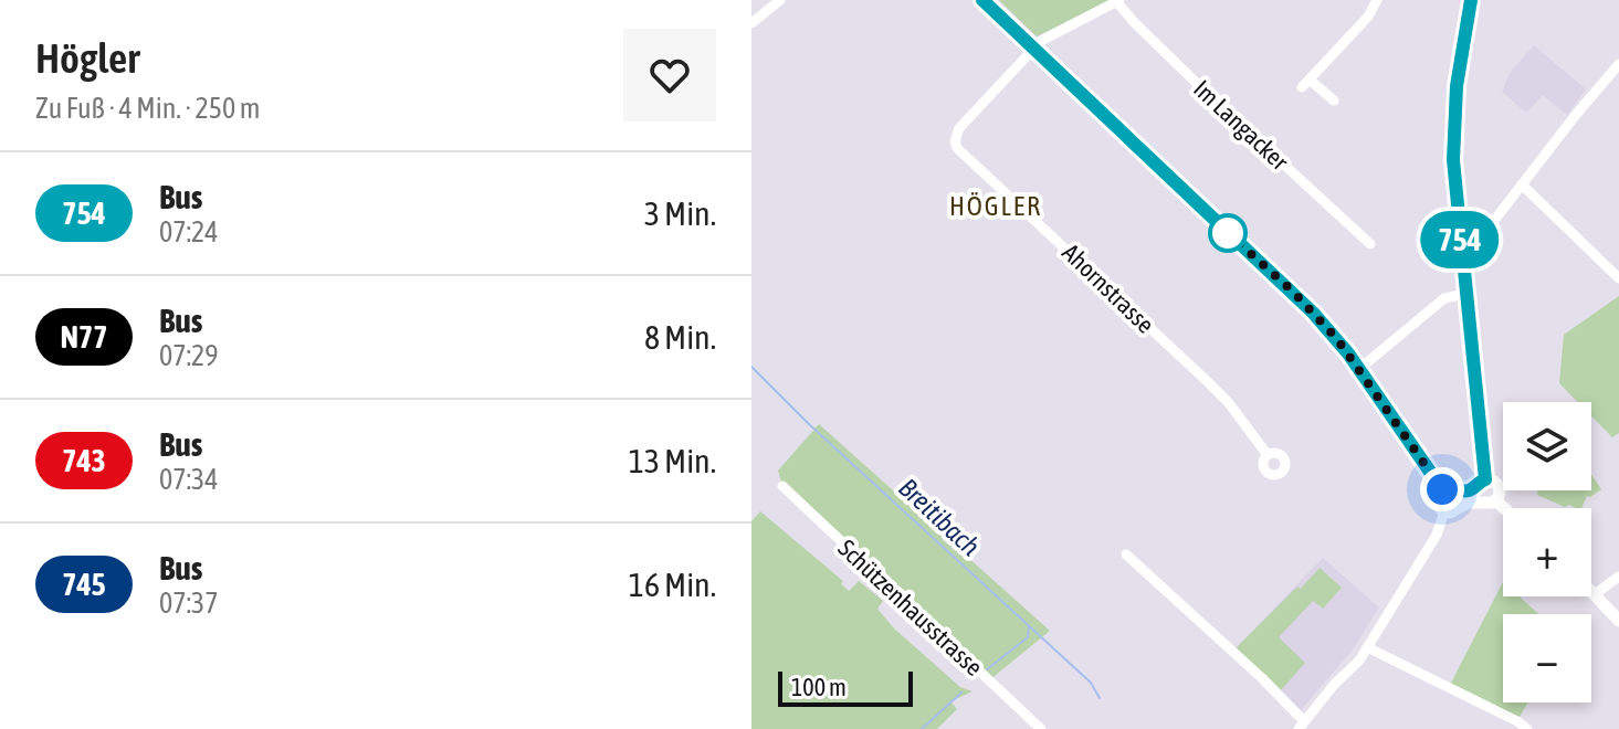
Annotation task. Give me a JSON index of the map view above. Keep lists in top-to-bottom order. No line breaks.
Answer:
{"streets":{"street":["Im Langacker","Ahornstrasse","Schützenhausstrasse"]},"districts":["HÖGLER"],"water":["Breitibach"],"lines":["bus line 754"],"scale_bar":"100 m","page":{"heading":["Högler","Zu Fuß · 4 Min. · 250 m"],"on_map":"754","list":[{"mark":"754","name":"Bus","note":"07:24","value":"3 Min."},{"mark":"N77","name":"Bus","note":"07:29","value":"8 Min."},{"mark":"743","name":"Bus","note":"07:34","value":"13 Min."},{"mark":"745","name":"Bus","note":"07:37","value":"16 Min."}],"map_buttons":["+","−"],"scale":"100 m"}}
